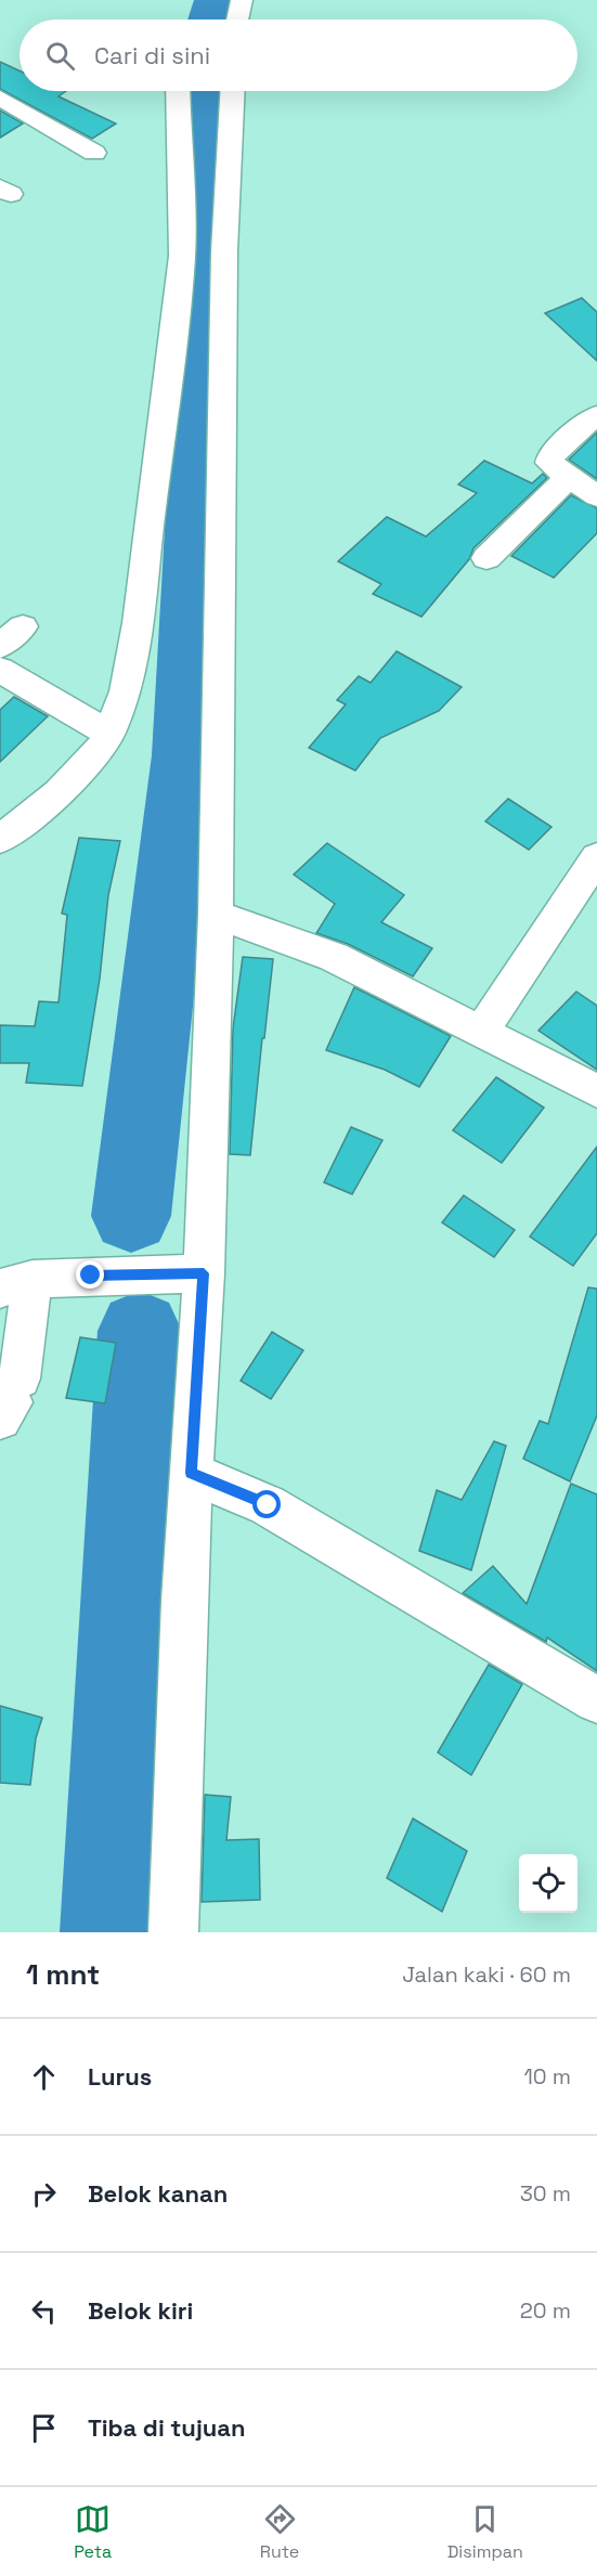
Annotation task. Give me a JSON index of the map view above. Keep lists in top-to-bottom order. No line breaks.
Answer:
{"page":{"search":"Cari di sini","heading":["1 mnt","Jalan kaki · 60 m"],"list":[["Lurus","10 m"],["Belok kanan","30 m"],["Belok kiri","20 m"],"Tiba di tujuan"],"nav":["Peta","Rute","Disimpan"]}}
